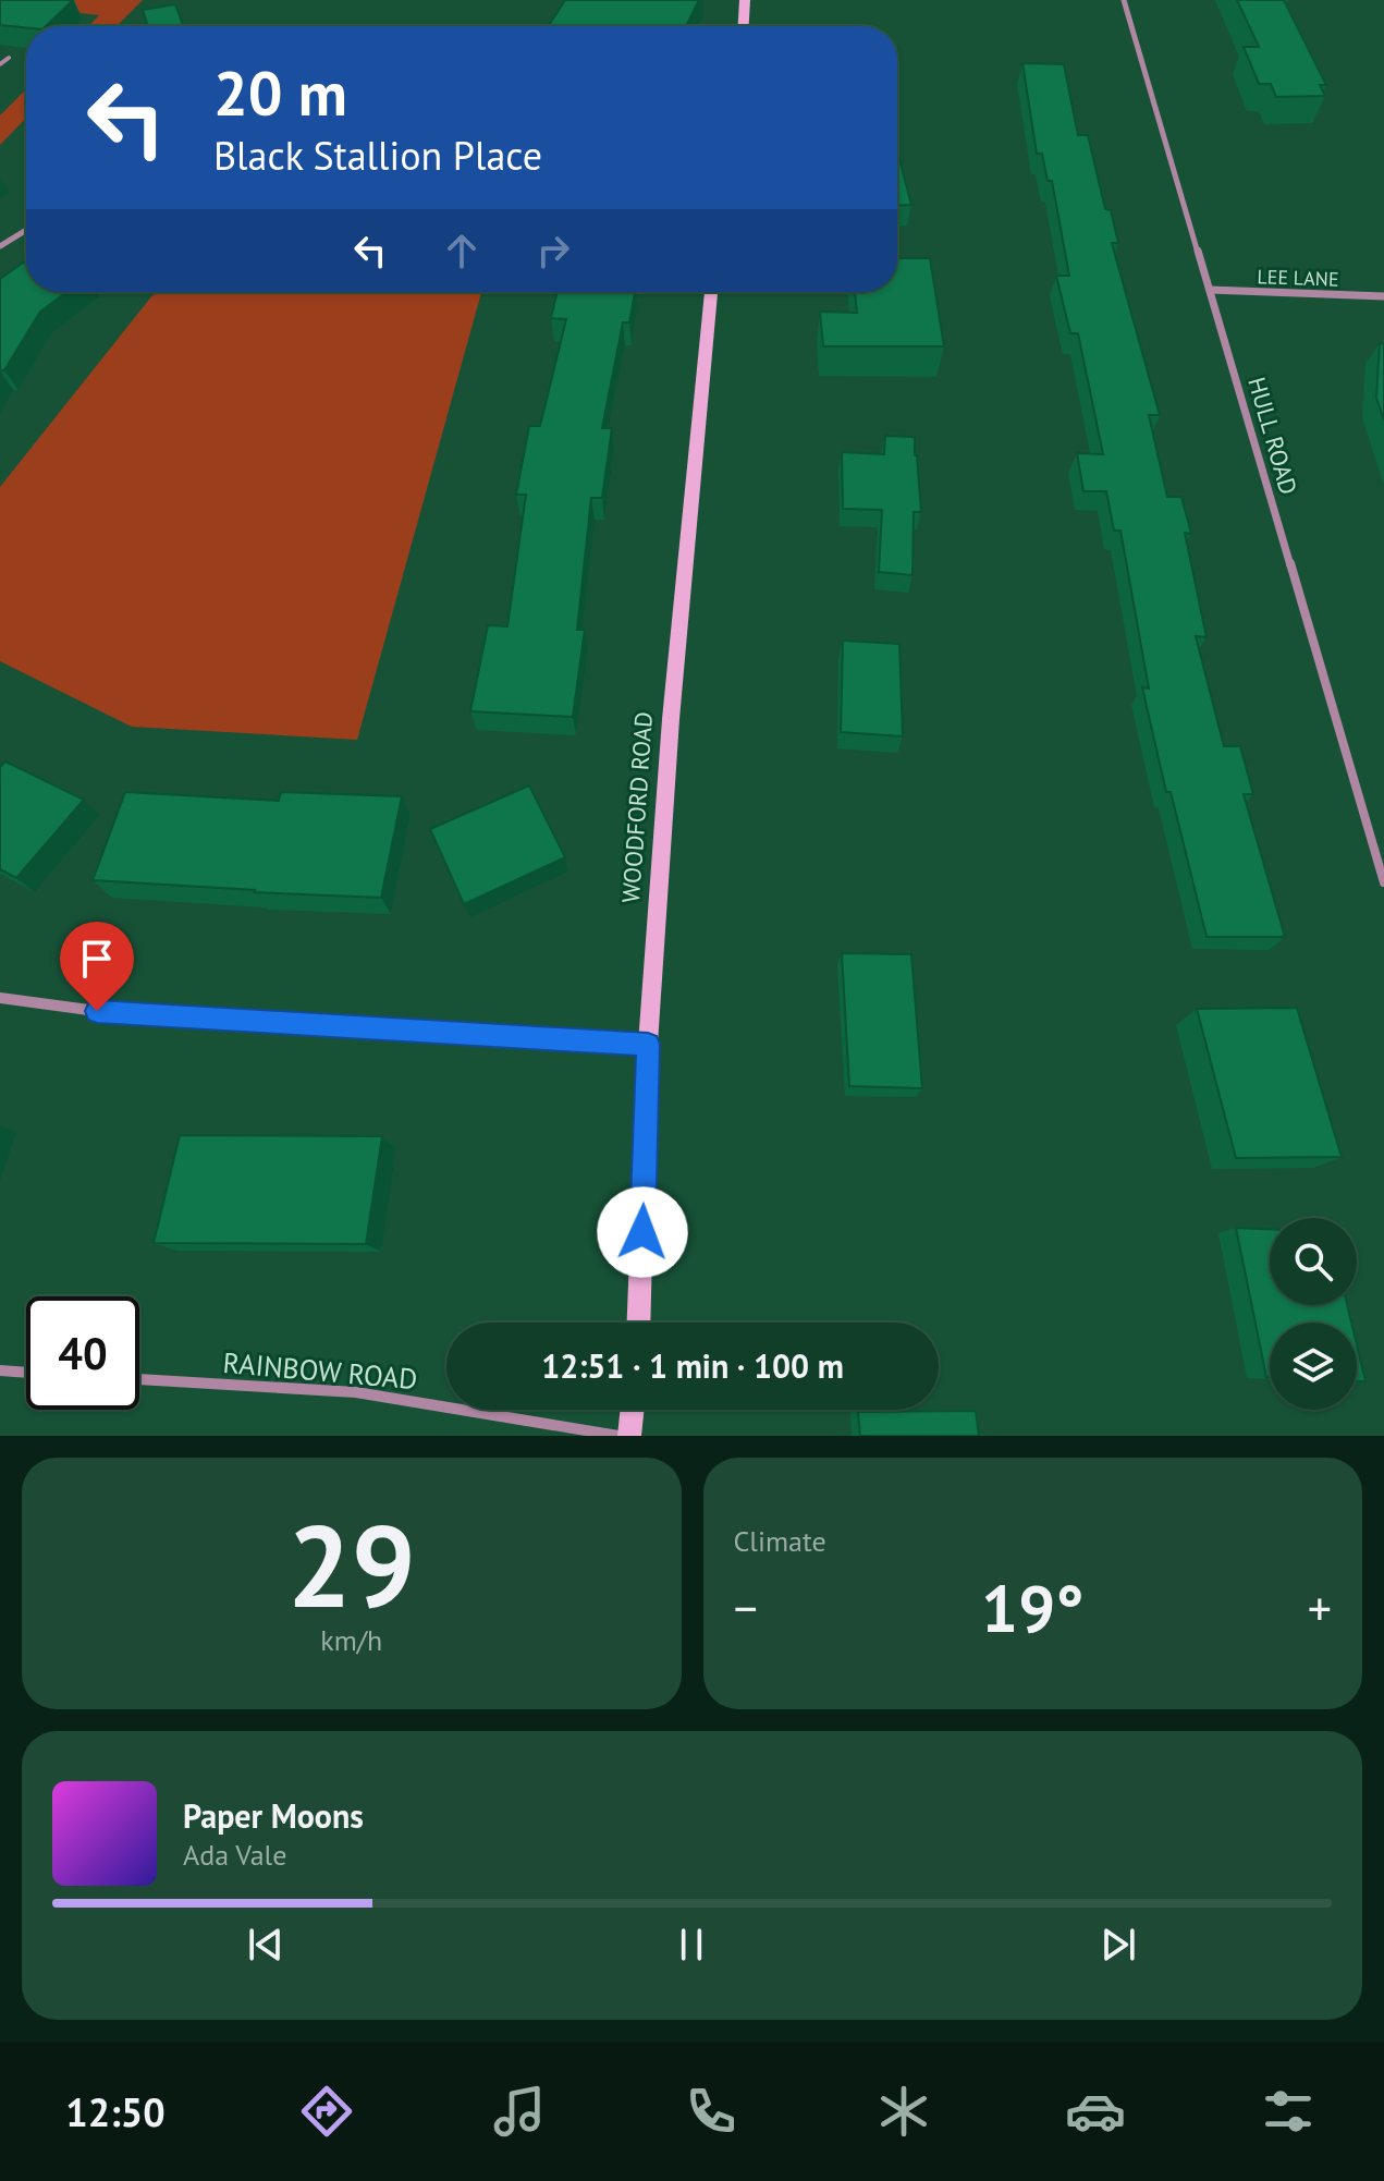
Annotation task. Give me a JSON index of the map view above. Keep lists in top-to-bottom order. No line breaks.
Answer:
{"streets":{"street":["LEE LANE","HULL ROAD","WOODFORD ROAD","RAINBOW ROAD"]},"crossings":[["LEE LANE","HULL ROAD"]],"page":{"turn":["20 m","Black Stallion Place"],"limit":"40","trip":"12:51 · 1 min · 100 m","tile":[["29","km/h"],"Climate"],"heat":["−","19°","+"],"song":["Paper Moons","Ada Vale"],"tabs":"12:50"}}
